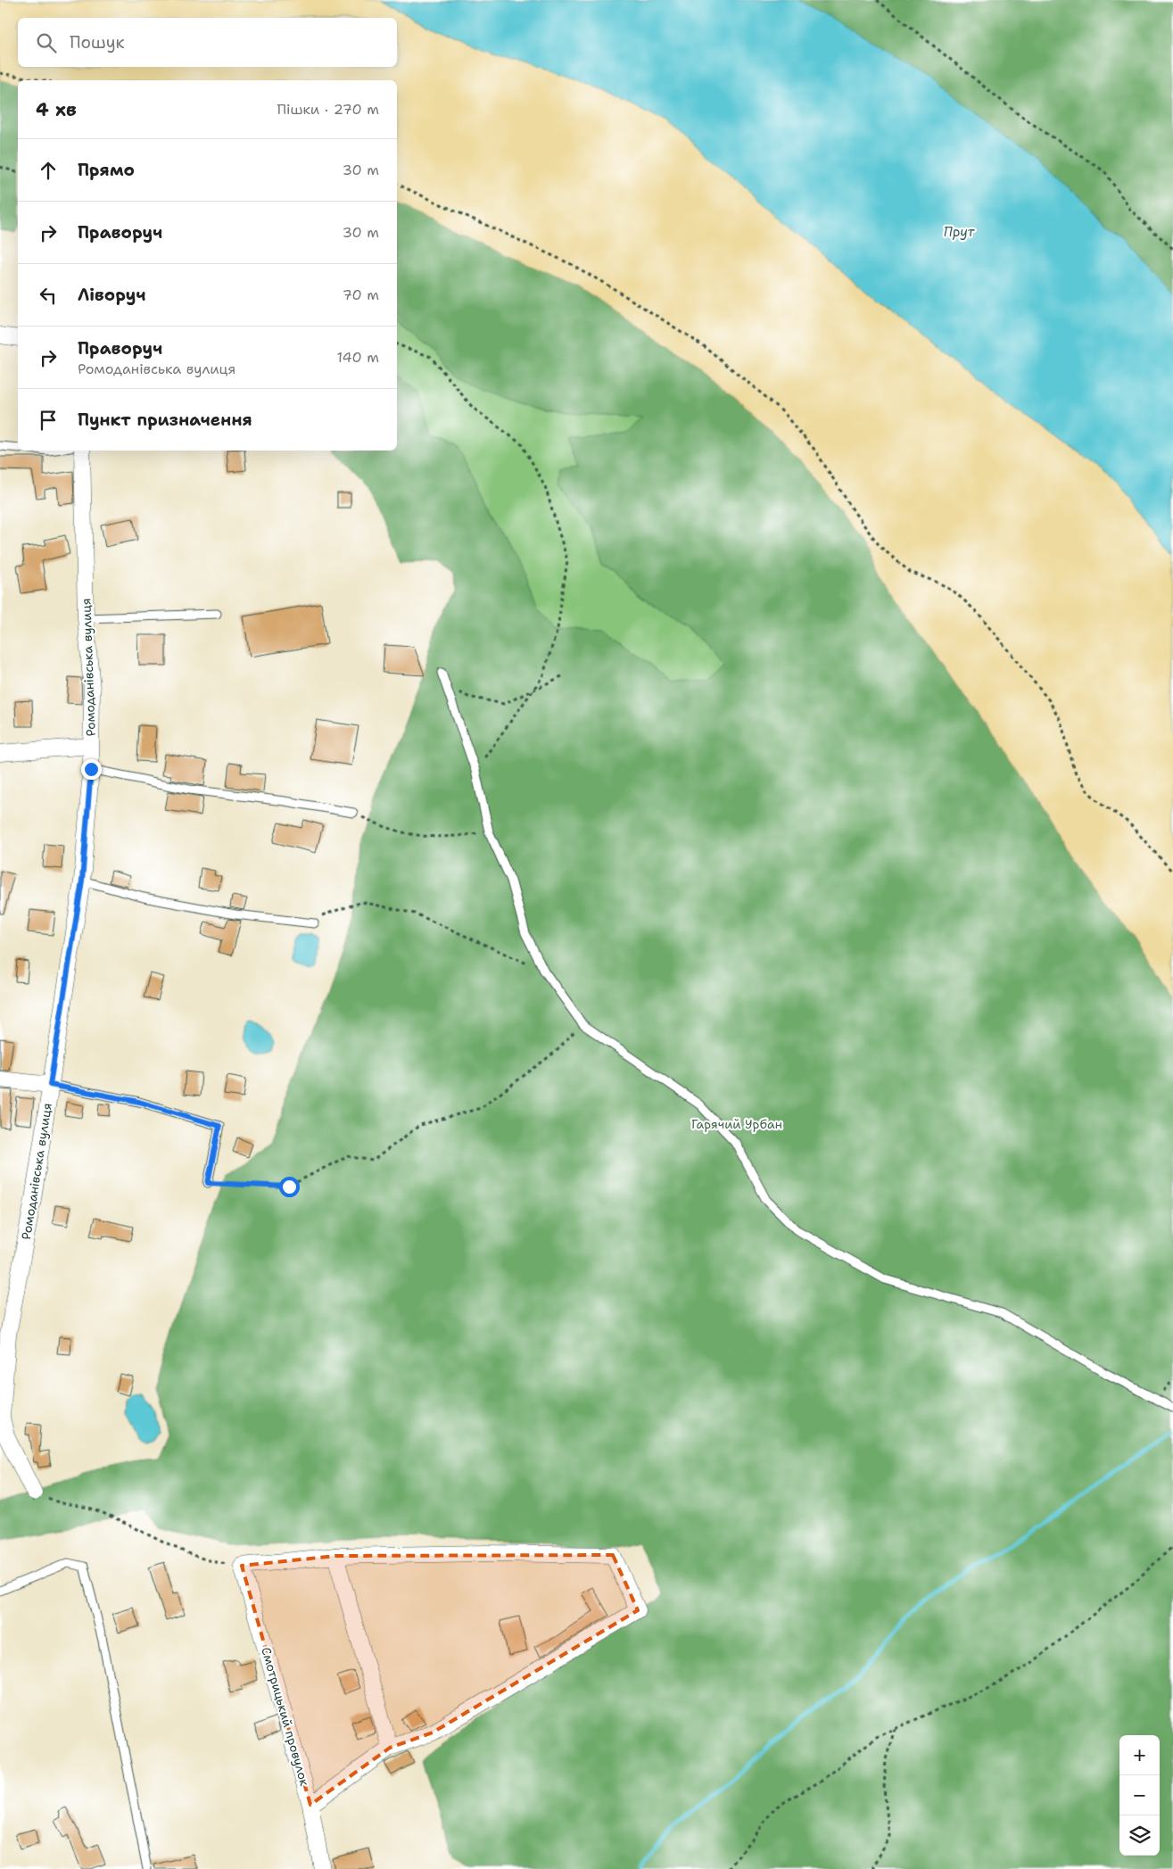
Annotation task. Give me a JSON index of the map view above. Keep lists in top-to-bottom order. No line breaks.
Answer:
{"streets":{"street":["Ромоданівська вулиця","Смотрицький провулок"]},"water":["Прут"],"parks":["Гарячий Урбан"],"page":{"search":"Пошук","heading":["4 хв","Пішки · 270 m"],"list":[["Прямо","30 m"],["Праворуч","30 m"],["Ліворуч","70 m"],["Праворуч","Ромоданівська вулиця","140 m"],"Пункт призначення"],"map_buttons":["+","−"]}}
